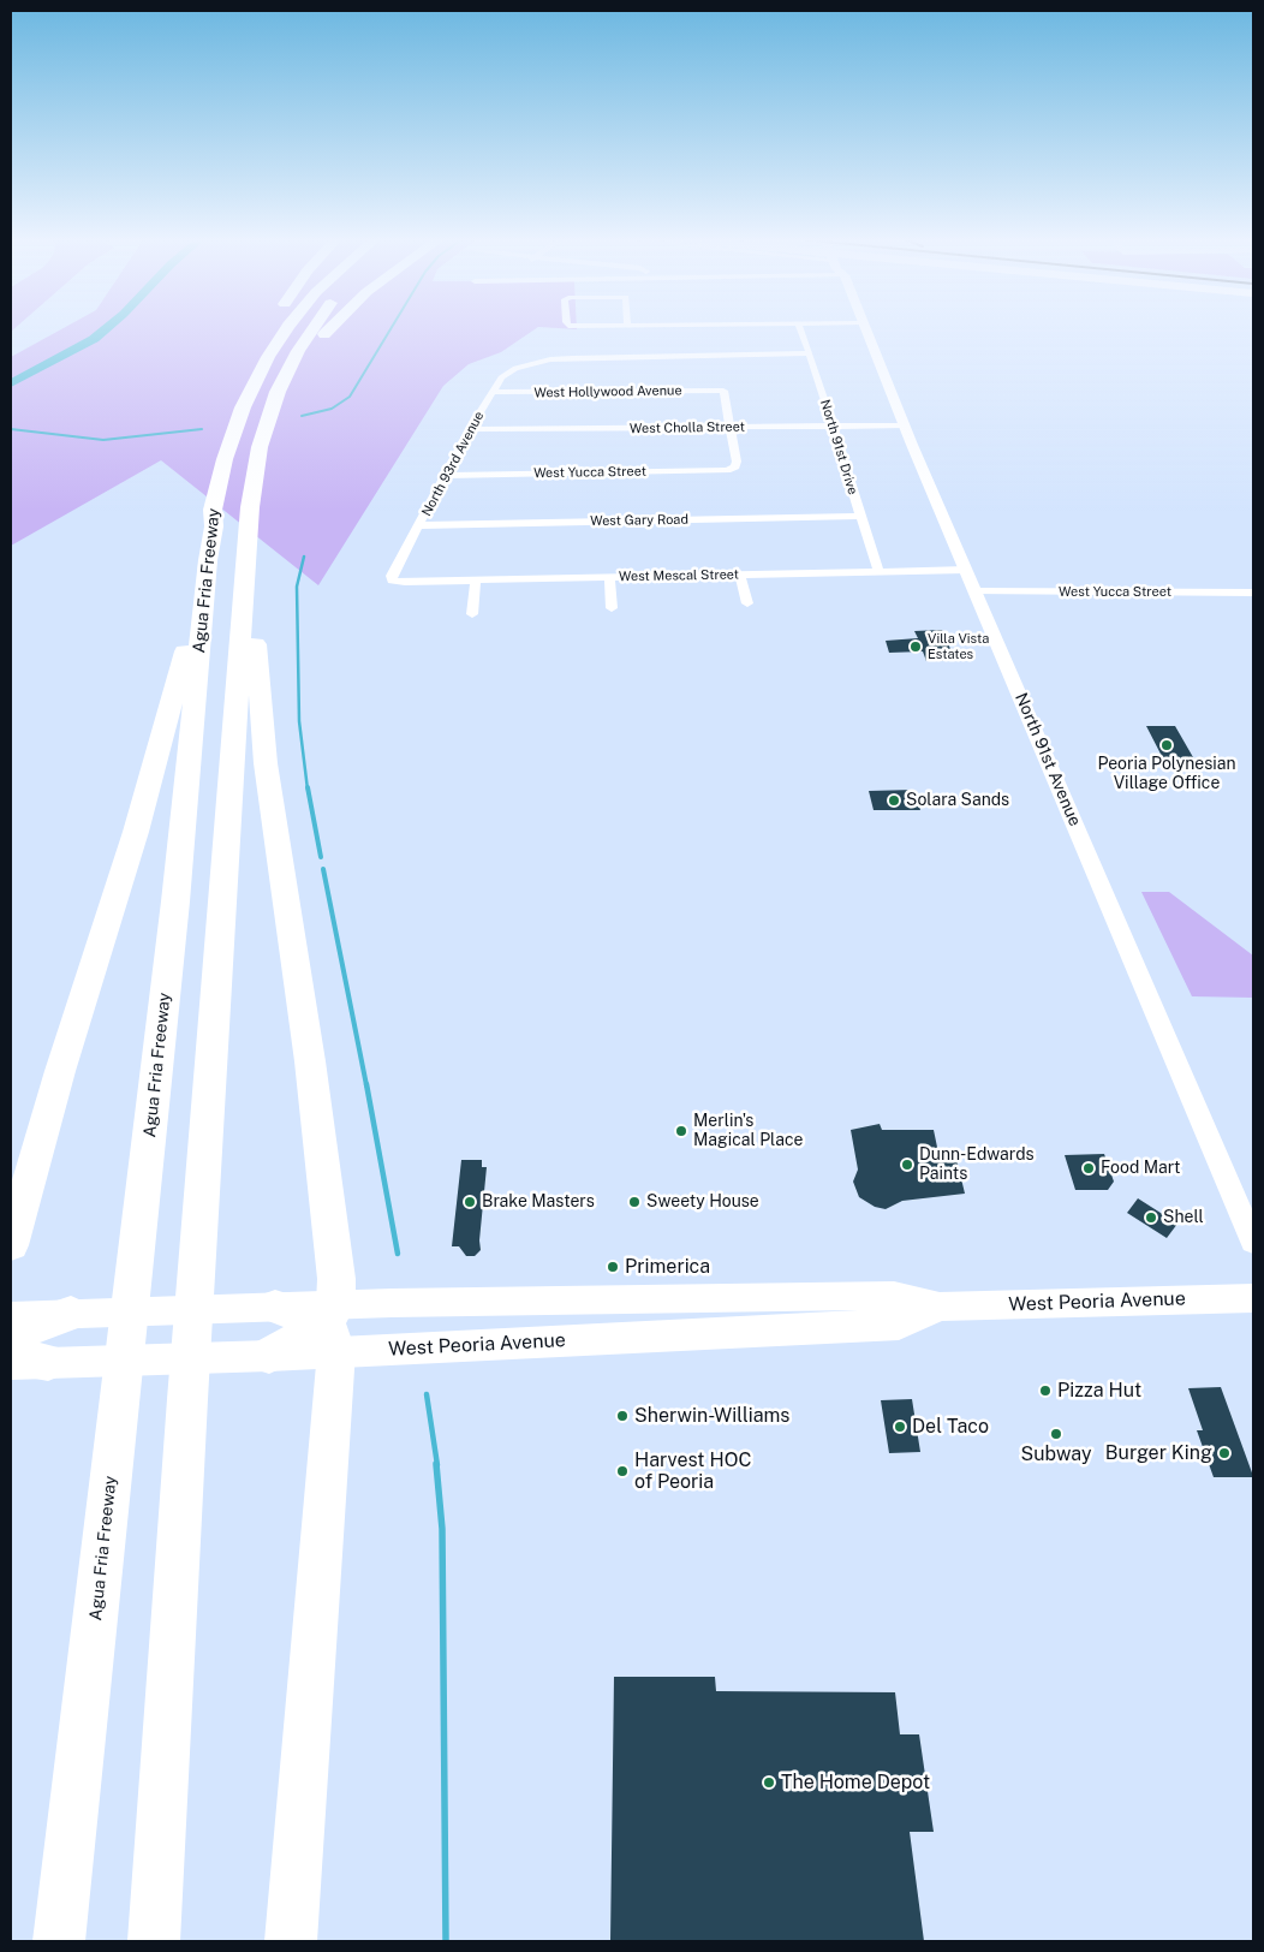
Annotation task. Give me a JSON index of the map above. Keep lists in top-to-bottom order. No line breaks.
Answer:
{"streets":{"highway":["Agua Fria Freeway"],"main road":["North 91st Avenue","West Peoria Avenue"],"street":["West Hollywood Avenue","West Cholla Street","North 91st Drive","North 93rd Avenue","West Yucca Street","West Gary Road","West Mescal Street"]},"crossings":[["West Hollywood Avenue","West Cholla Street"],["West Hollywood Avenue","North 93rd Avenue"],["West Hollywood Avenue","West Yucca Street"],["West Cholla Street","North 91st Drive"],["West Cholla Street","North 93rd Avenue"],["West Cholla Street","West Yucca Street"],["West Cholla Street","North 91st Avenue"],["North 91st Drive","North 93rd Avenue"],["North 91st Drive","West Gary Road"],["North 91st Drive","West Mescal Street"],["North 93rd Avenue","West Yucca Street"],["North 93rd Avenue","West Gary Road"],["North 93rd Avenue","West Mescal Street"],["West Yucca Street","West Mescal Street"],["West Yucca Street","North 91st Avenue"],["West Mescal Street","North 91st Avenue"]],"places":["Villa Vista Estates","Peoria Polynesian Village Office","Solara Sands","Merlin's Magical Place","Dunn-Edwards Paints","Food Mart","Brake Masters","Sweety House","Shell","Primerica","Pizza Hut","Sherwin-Williams","Del Taco","Subway","Burger King","Harvest HOC of Peoria","The Home Depot"]}
